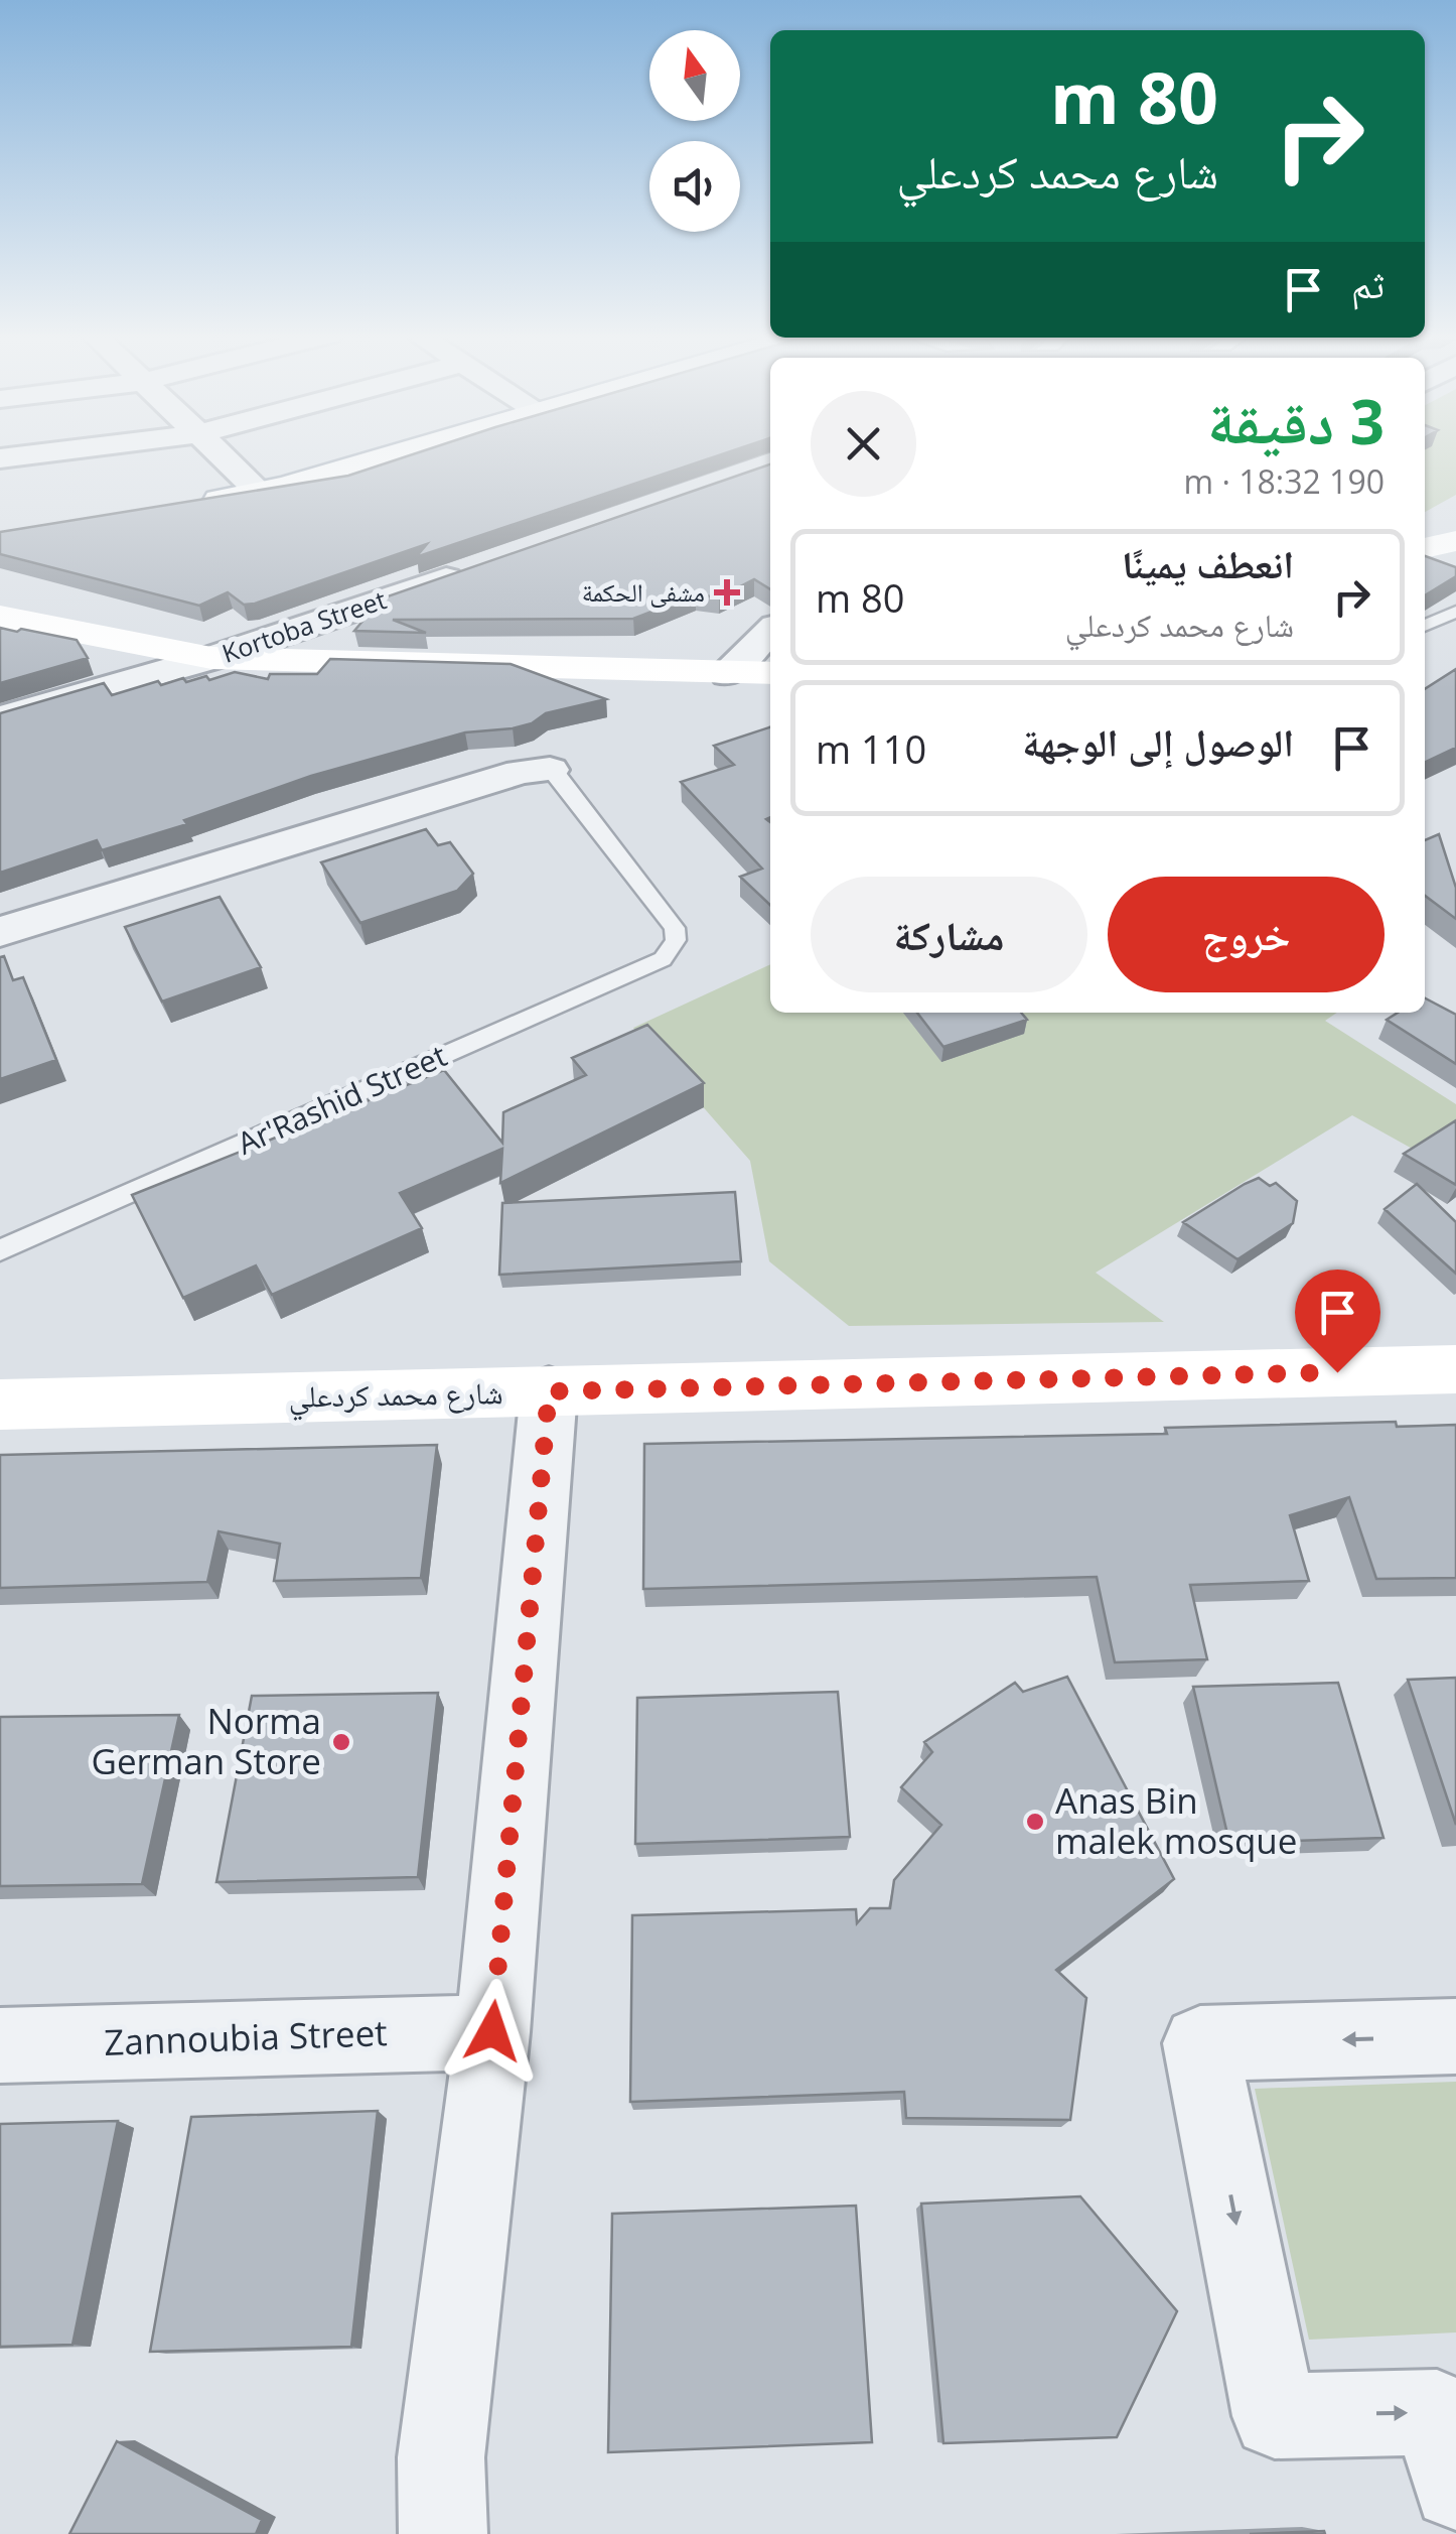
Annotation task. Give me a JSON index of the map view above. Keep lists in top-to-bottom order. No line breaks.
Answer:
{"streets":{"main road":["شارع محمد كردعلي"],"street":["Kortoba Street","Zannoubia Street"]},"places":{"health":["مشفى الحكمة"],"other":["Norma German Store","Anas Bin malek mosque"]},"north":"top","page":{"turn":["80 m","شارع محمد كردعلي"],"then":"ثم","heading":["3 دقيقة","190 m · 18:32"],"list":[{"name":"انعطف يمينًا","note":"شارع محمد كردعلي","value":"80 m"},{"name":"الوصول إلى الوجهة","value":"110 m"}],"buttons":["خروج","مشاركة"]}}
